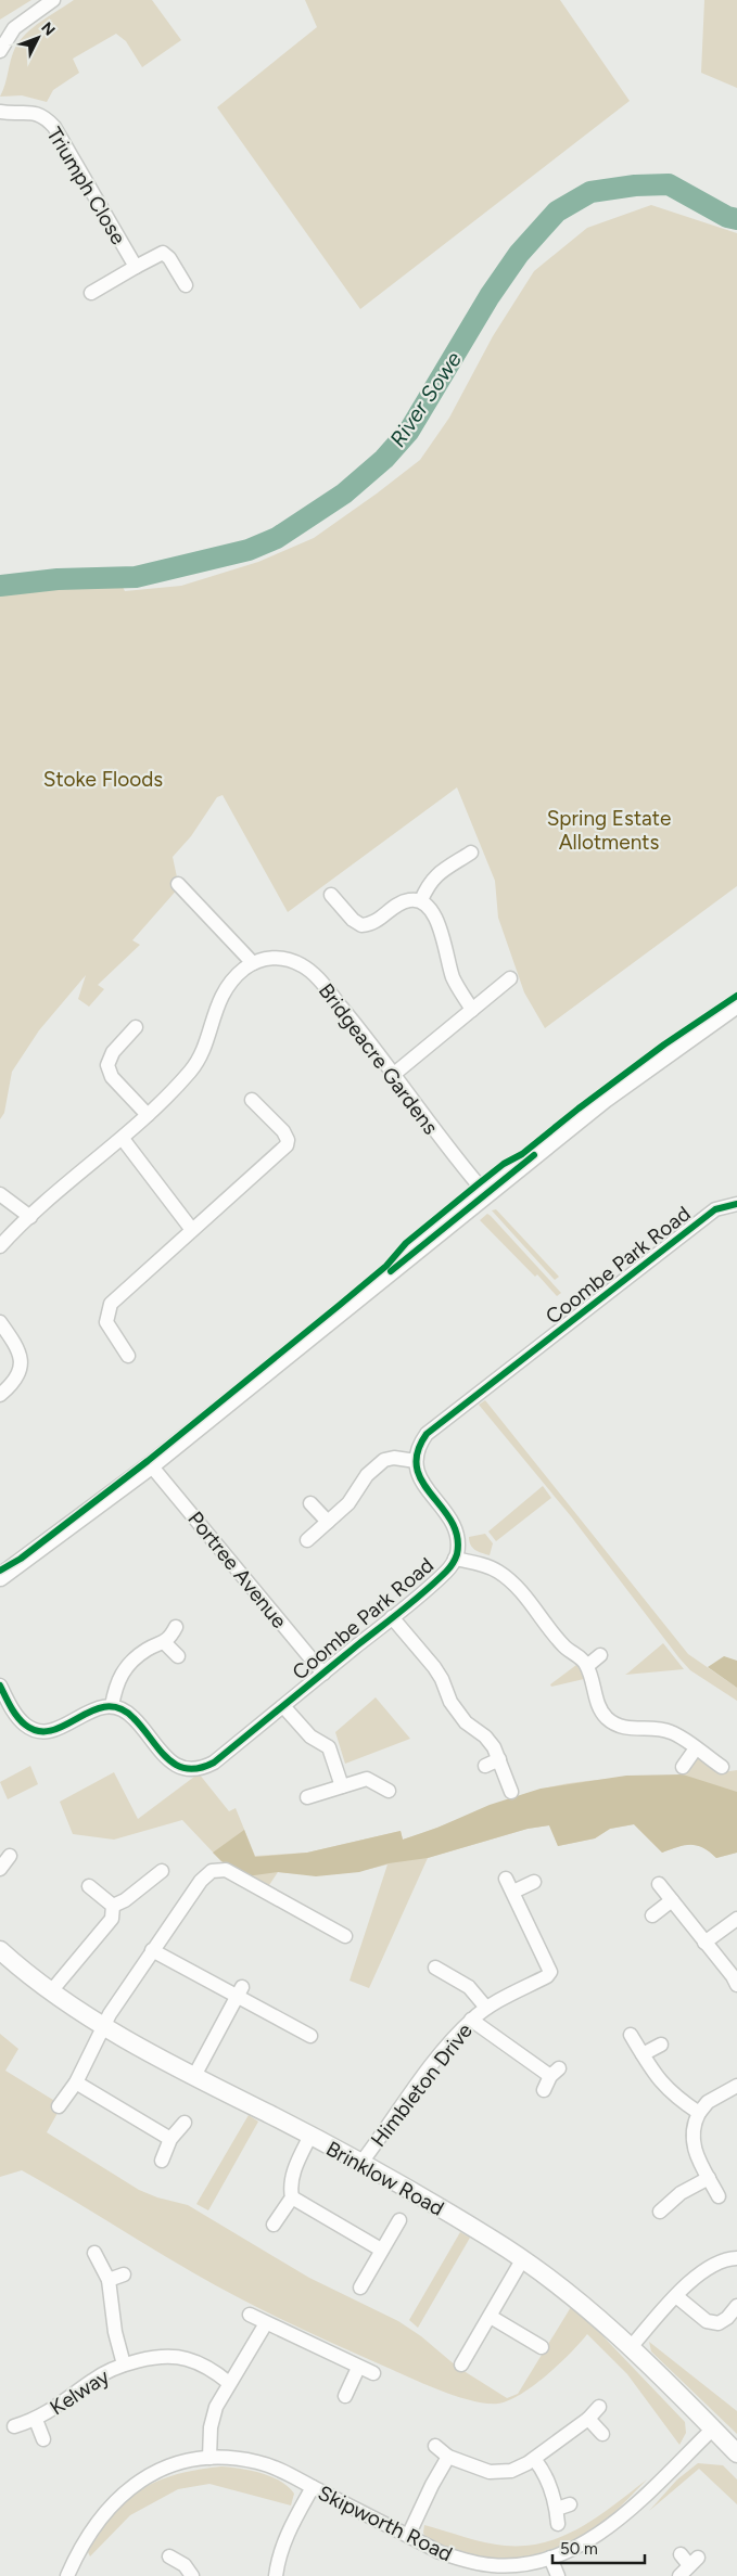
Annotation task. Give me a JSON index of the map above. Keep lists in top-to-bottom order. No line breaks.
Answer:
{"streets":{"main road":["Brinklow Road"],"street":["Triumph Close","Bridgeacre Gardens","Coombe Park Road","Portree Avenue","Himbleton Drive","Kelway","Skipworth Road"]},"crossings":[["Coombe Park Road","Portree Avenue"],["Himbleton Drive","Brinklow Road"],["Brinklow Road","Skipworth Road"]],"water":["River Sowe"],"parks":["Stoke Floods","Spring Estate Allotments"],"scale_bar":"50 m","north":"top right"}
